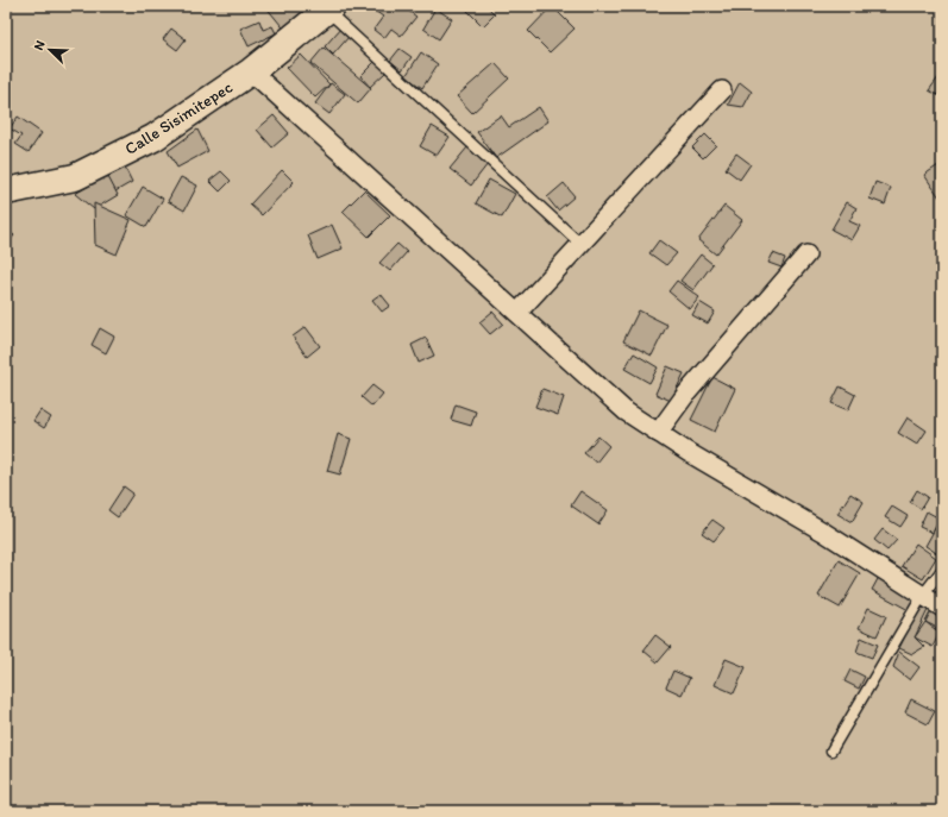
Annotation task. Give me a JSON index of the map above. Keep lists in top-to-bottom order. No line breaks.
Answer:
{"streets":{"street":["Calle Sisimitepec"]},"north":"top left"}
